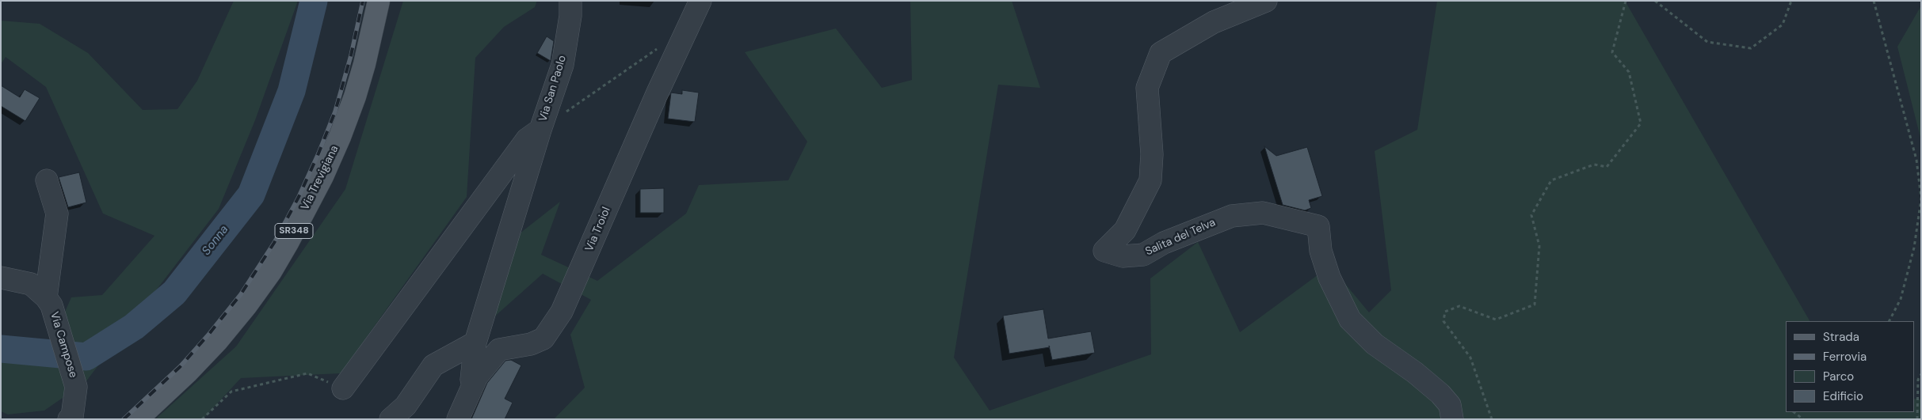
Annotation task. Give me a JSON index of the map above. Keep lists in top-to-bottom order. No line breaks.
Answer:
{"streets":{"main road":["Via Trevigiana","SR348"],"street":["Via San Paolo","Via Troiol","Salita del Telva","Via Campose"]},"crossings":[["Via San Paolo","Via Troiol"]],"water":["Sonna"],"legend":["Strada","Ferrovia","Parco","Edificio"]}
